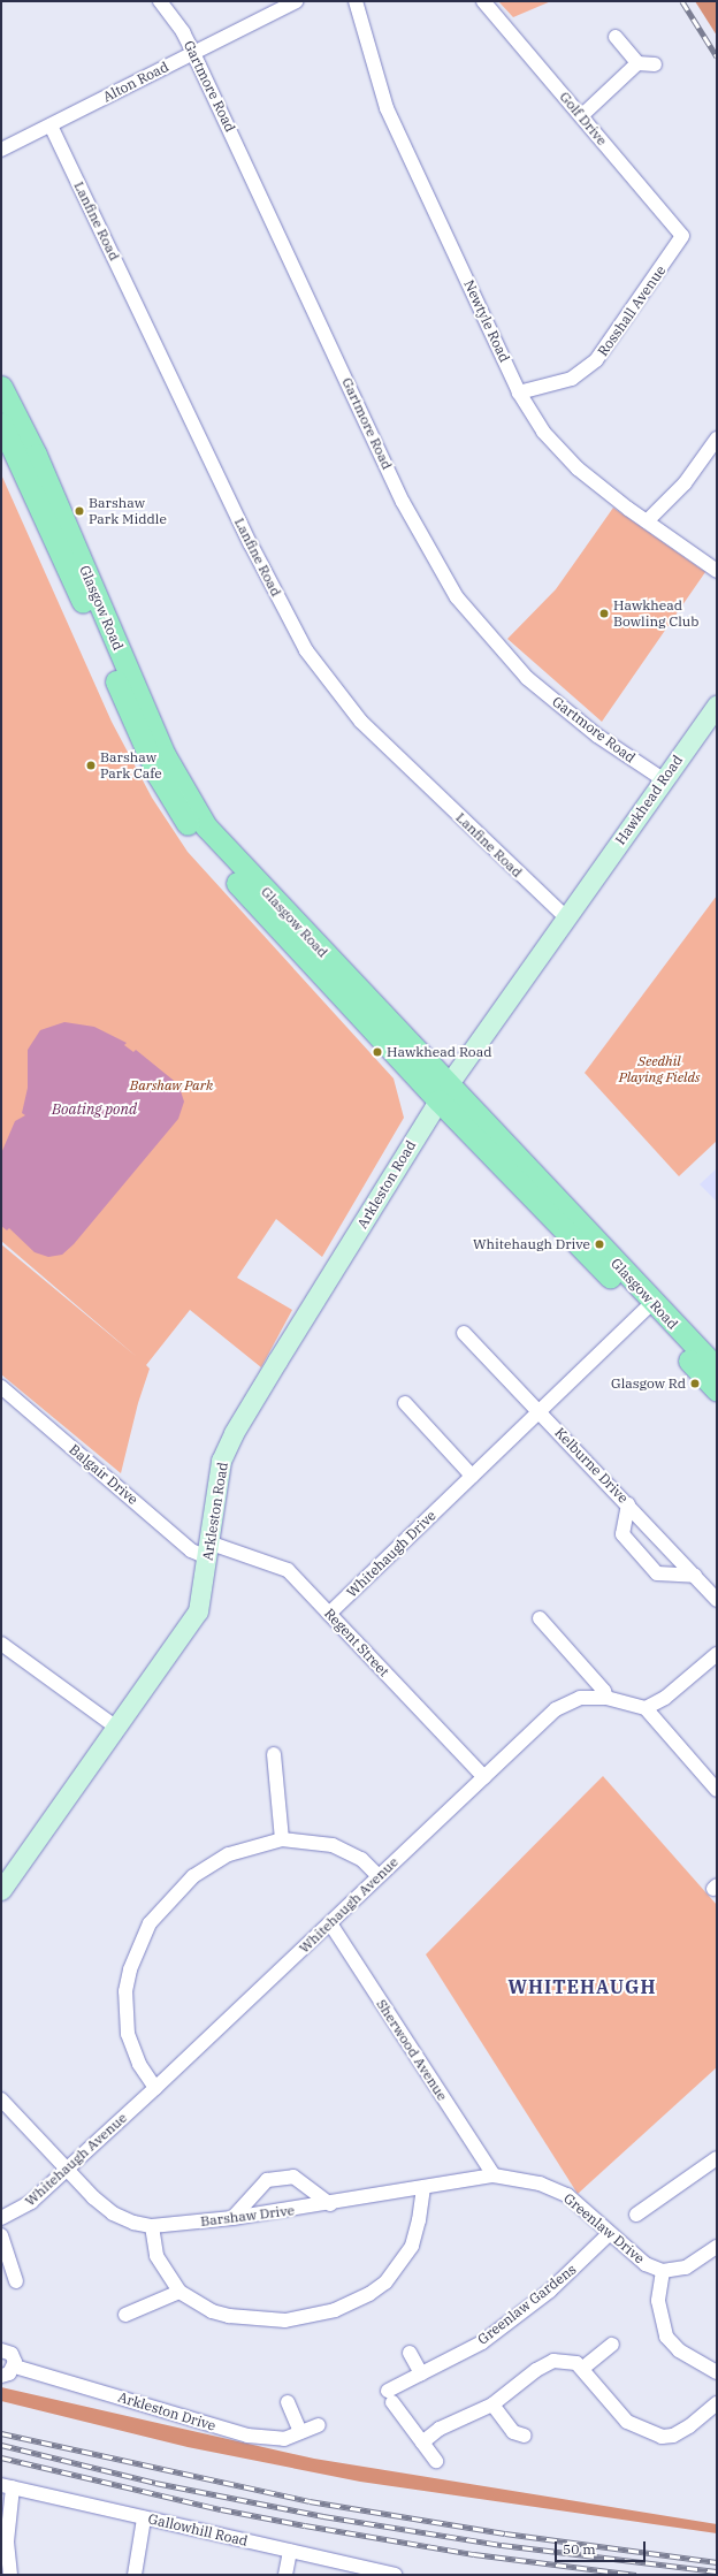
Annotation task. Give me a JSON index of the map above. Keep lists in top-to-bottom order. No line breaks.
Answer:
{"streets":{"main road":["Glasgow Road"],"street":["Alton Road","Gartmore Road","Golf Drive","Lanfine Road","Rosshall Avenue","Newtyle Road","Hawkhead Road","Arkleston Road","Kelburne Drive","Balgair Drive","Whitehaugh Drive","Regent Street","Whitehaugh Avenue","Sherwood Avenue","Barshaw Drive","Greenlaw Drive","Greenlaw Gardens","Arkleston Drive","Gallowhill Road"]},"crossings":[["Alton Road","Gartmore Road"],["Alton Road","Lanfine Road"],["Gartmore Road","Hawkhead Road"],["Golf Drive","Rosshall Avenue"],["Lanfine Road","Hawkhead Road"],["Rosshall Avenue","Newtyle Road"],["Glasgow Road","Hawkhead Road"],["Glasgow Road","Arkleston Road"],["Glasgow Road","Whitehaugh Drive"],["Hawkhead Road","Arkleston Road"],["Arkleston Road","Balgair Drive"],["Arkleston Road","Regent Street"],["Kelburne Drive","Whitehaugh Drive"],["Balgair Drive","Regent Street"],["Whitehaugh Drive","Regent Street"],["Regent Street","Whitehaugh Avenue"],["Whitehaugh Avenue","Sherwood Avenue"],["Whitehaugh Avenue","Barshaw Drive"],["Sherwood Avenue","Barshaw Drive"],["Barshaw Drive","Greenlaw Drive"],["Greenlaw Drive","Greenlaw Gardens"]],"districts":["WHITEHAUGH"],"water":["Boating pond"],"parks":["Seedhil Playing Fields","Barshaw Park"],"places":["Barshaw Park Middle","Hawkhead Bowling Club","Barshaw Park Cafe","Hawkhead Road","Whitehaugh Drive","Glasgow Rd"],"scale_bar":"50 m"}
